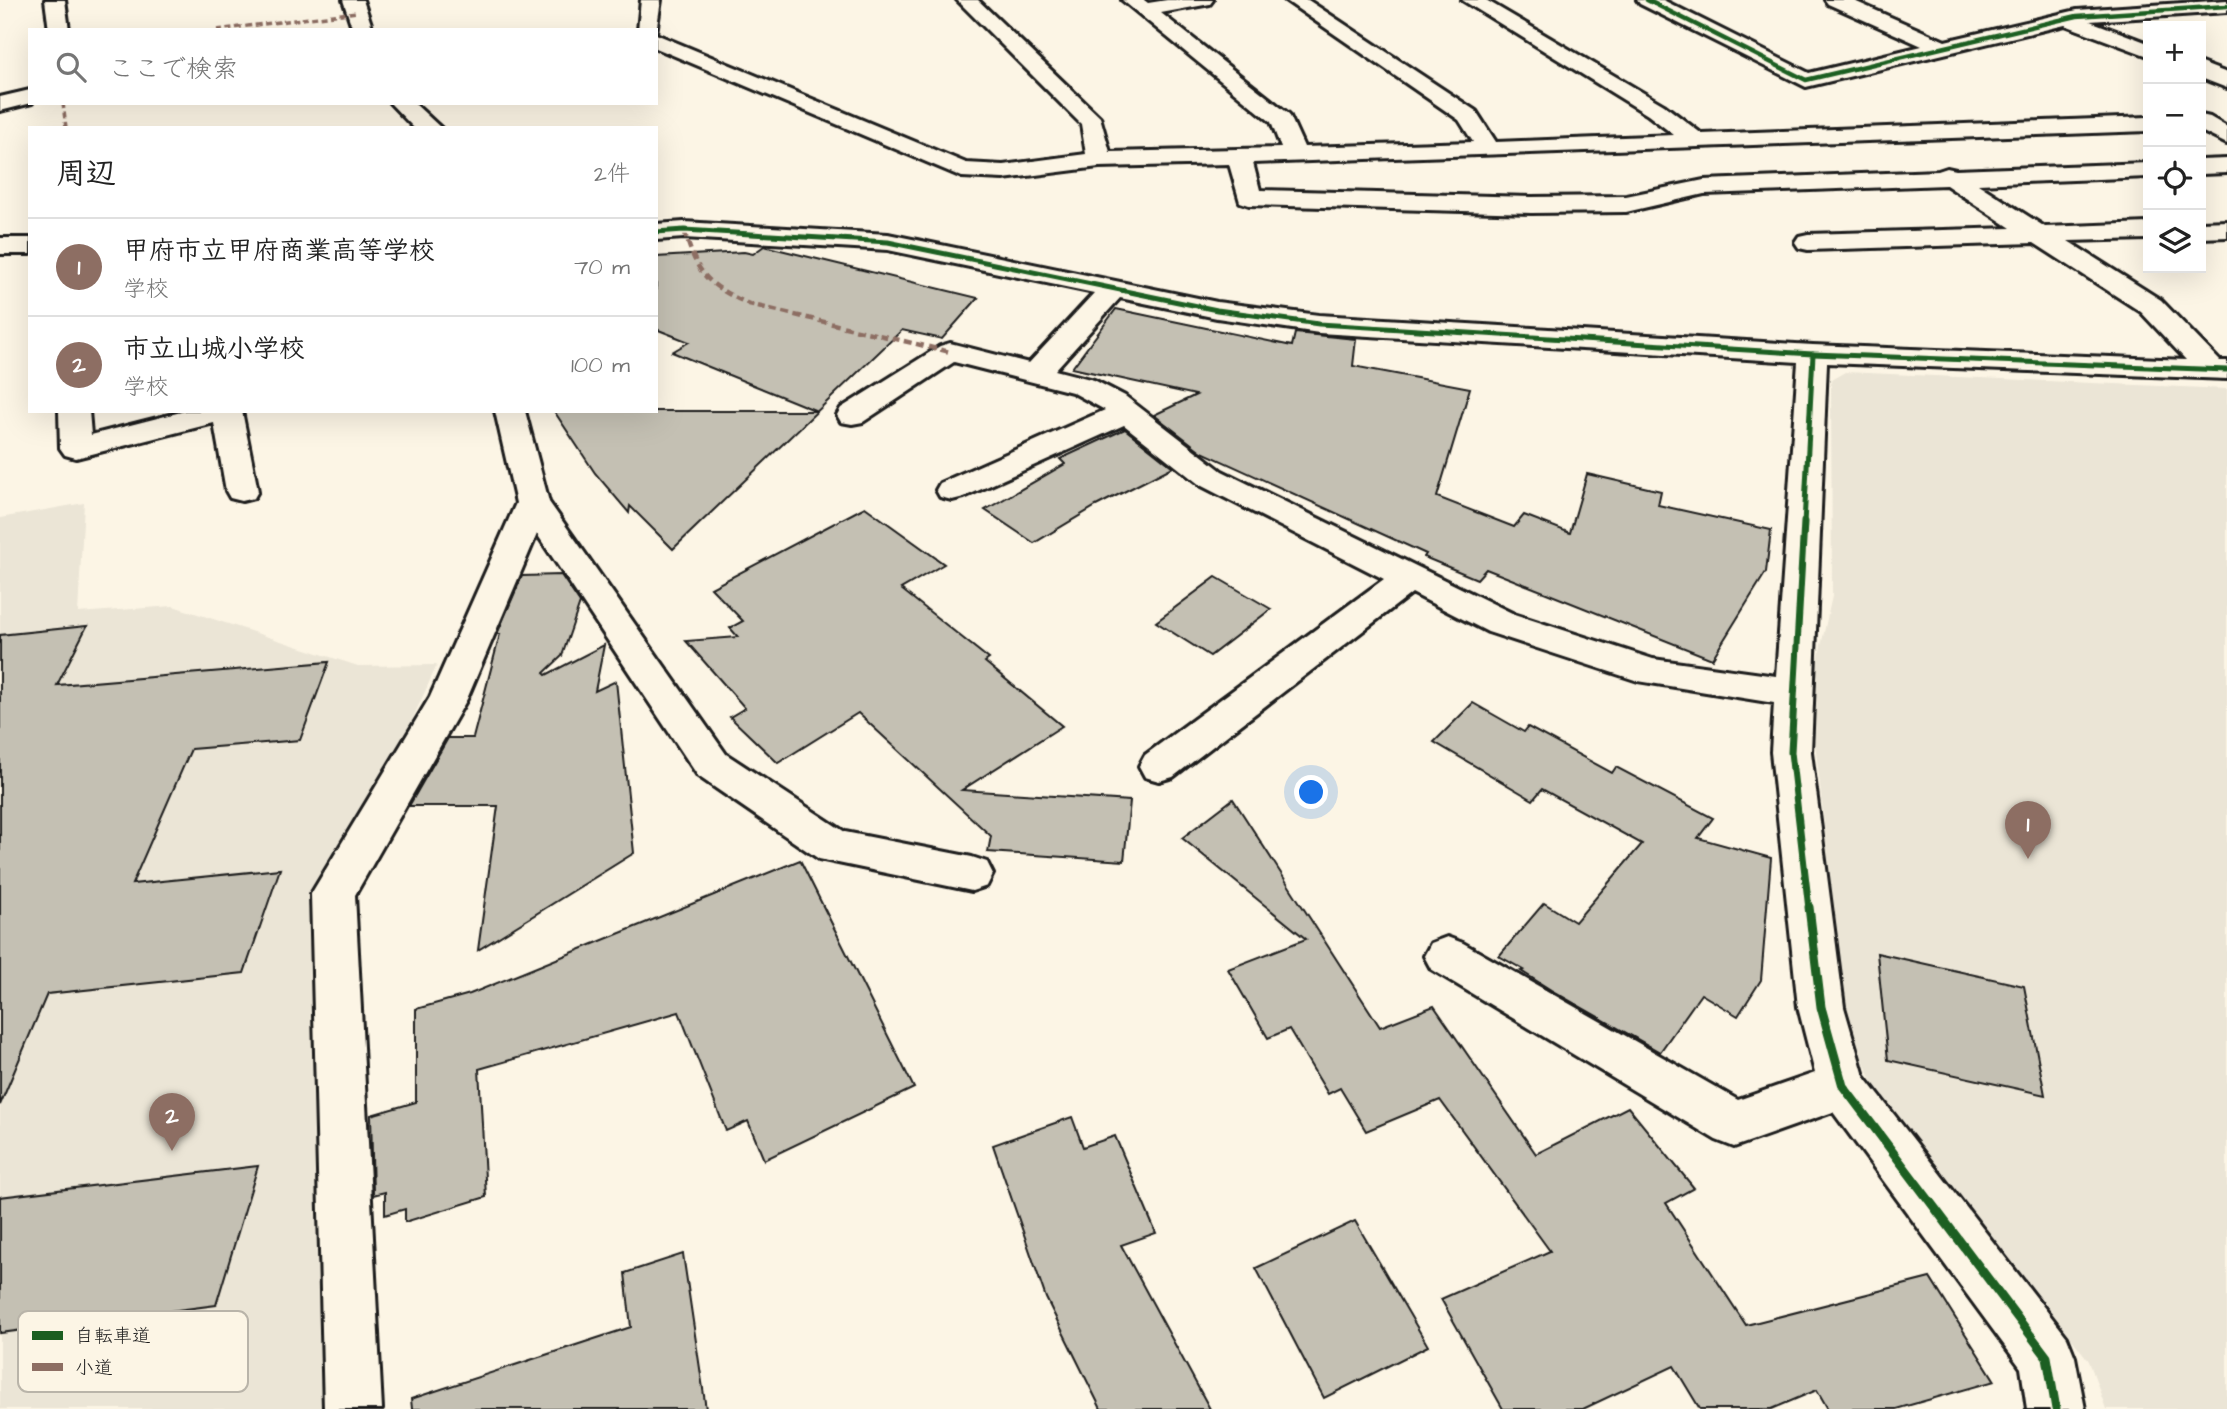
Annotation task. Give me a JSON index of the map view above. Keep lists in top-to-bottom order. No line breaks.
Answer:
{"legend":["自転車道","小道"],"page":{"map_buttons":["+","−"],"search":"ここで検索","heading":["周辺","2件"],"list":[{"mark":"1","name":"甲府市立甲府商業高等学校","note":"学校","value":"70 m"},{"mark":"2","name":"市立山城小学校","note":"学校","value":"100 m"}],"pins":["1","2"]}}
